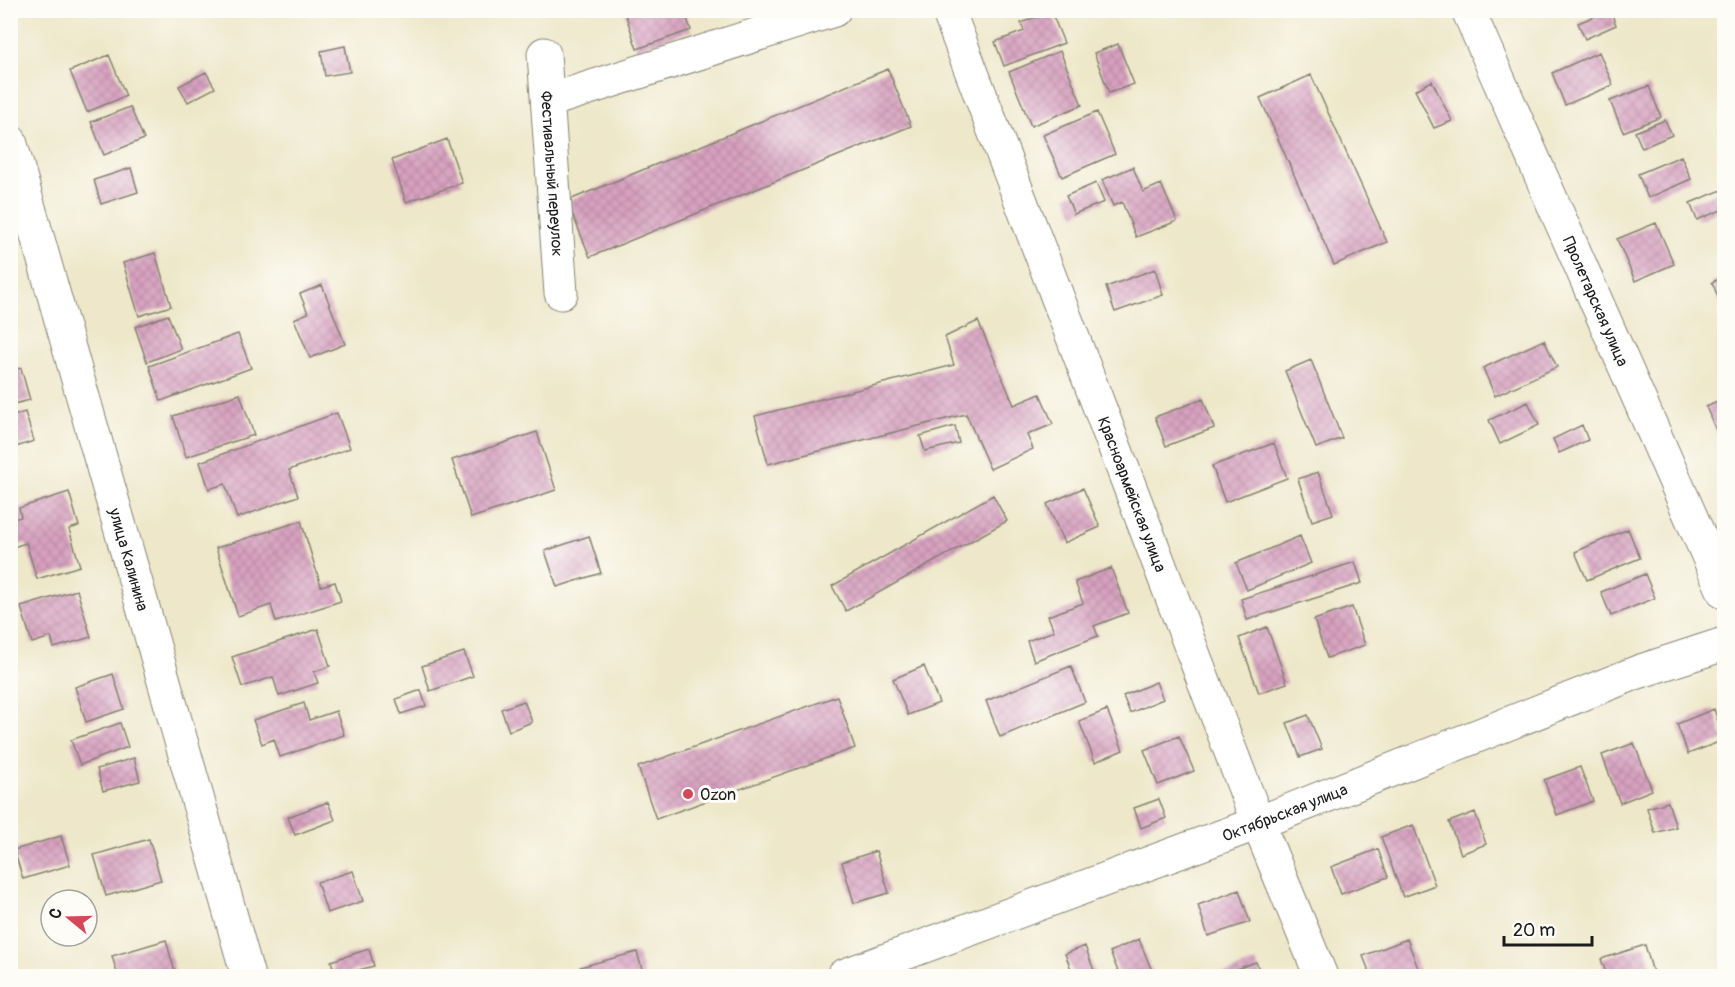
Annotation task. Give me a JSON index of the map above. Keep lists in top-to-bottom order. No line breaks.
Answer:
{"streets":{"street":["Фестивальный переулок","Пролетарская улица","Красноармейская улица","улица Калинина","Октябрьская улица"]},"crossings":[["Красноармейская улица","Октябрьская улица"]],"places":["Ozon"],"scale_bar":"20 m","north":"left"}
